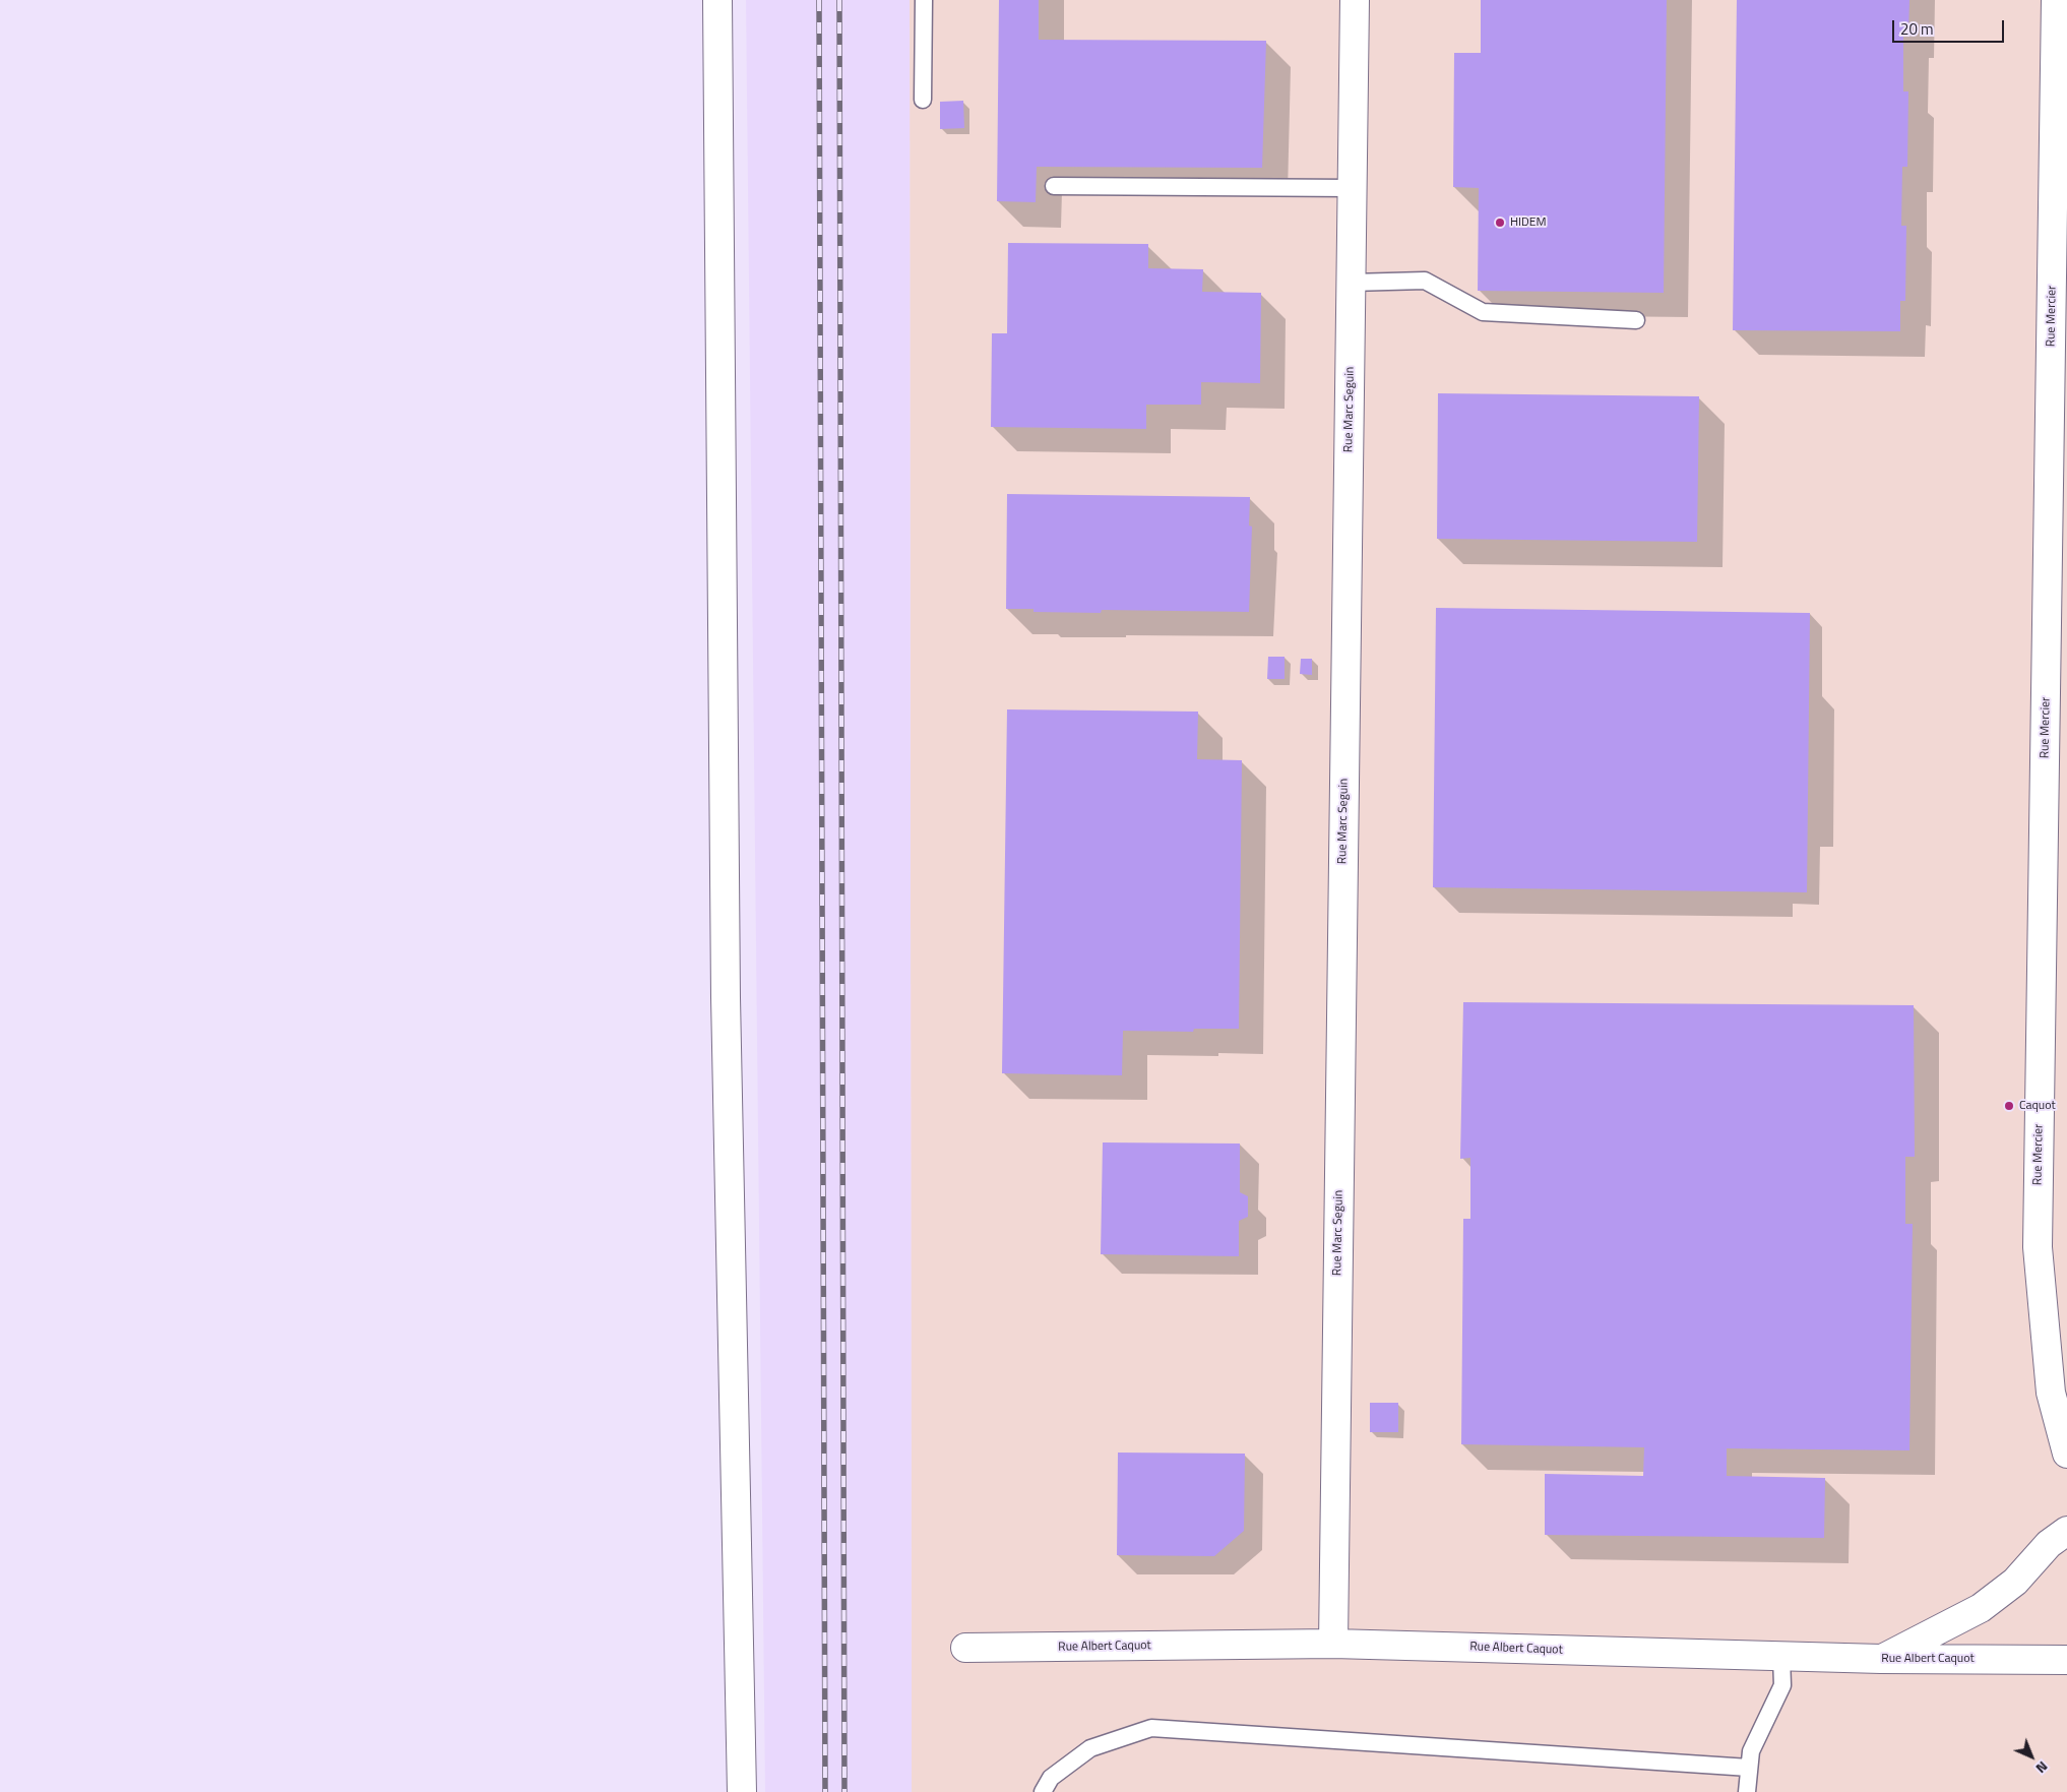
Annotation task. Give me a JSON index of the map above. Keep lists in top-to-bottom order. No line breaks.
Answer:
{"streets":{"street":["Rue Mercier","Rue Marc Seguin","Rue Albert Caquot"]},"crossings":[["Rue Marc Seguin","Rue Albert Caquot"]],"places":["HIDEM","Caquot"],"scale_bar":"20 m","north":"bottom right"}
